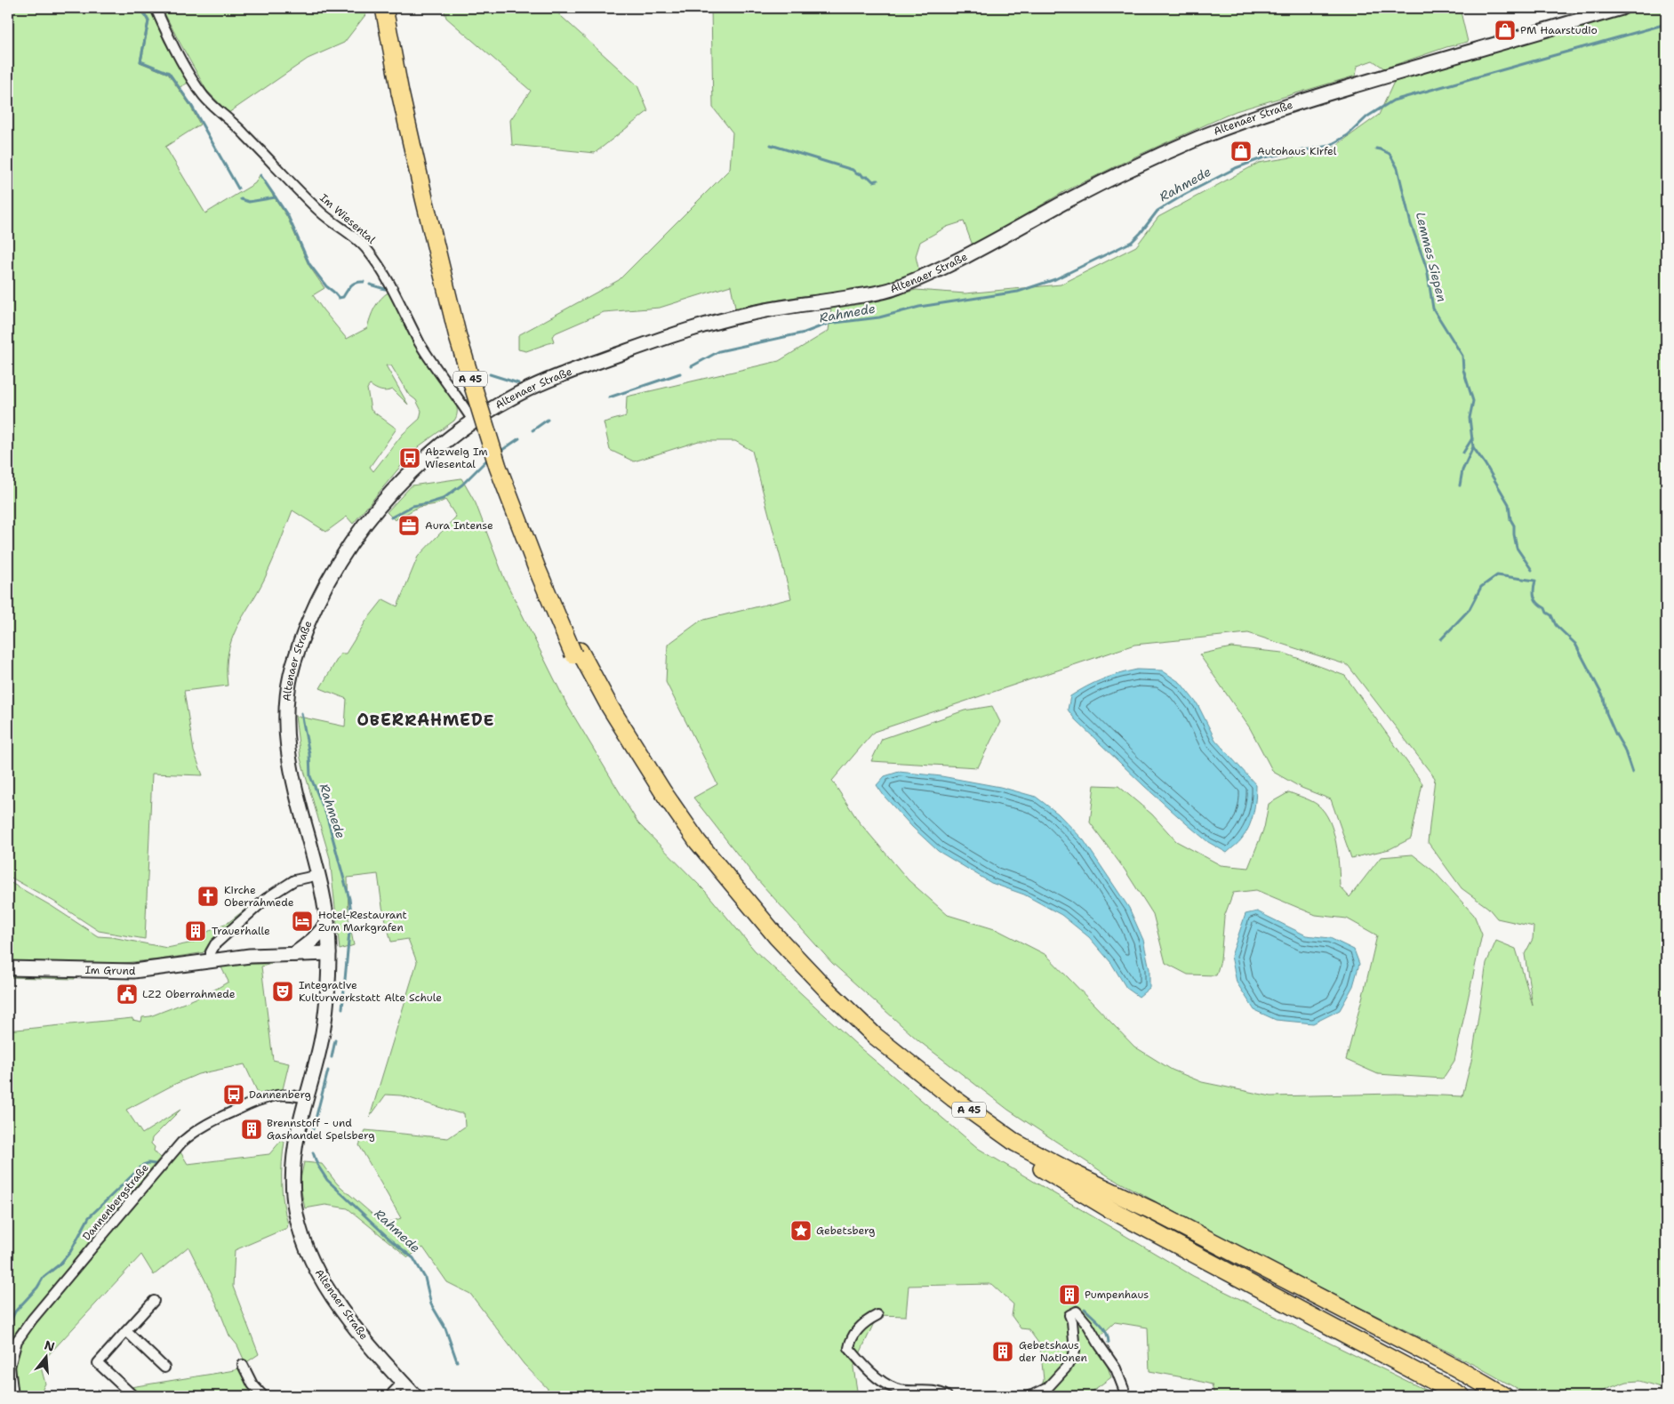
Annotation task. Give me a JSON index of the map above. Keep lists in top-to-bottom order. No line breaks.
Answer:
{"streets":{"highway":["A 45"],"main road":["Altenaer Straße","Im Grund"],"street":["Im Wiesental","Dannenbergstraße"]},"crossings":[["Altenaer Straße","Im Wiesental"],["Altenaer Straße","Im Grund"],["Altenaer Straße","Dannenbergstraße"]],"districts":["OBERRAHMEDE"],"water":["Rahmede","Lemmes Siepen"],"places":{"shop":["PM Haarstudio","Autohaus Kirfel"],"bus stop":["Abzweig Im Wiesental","Dannenberg"],"office":["Aura Intense"],"church":["Kirche Oberrahmede"],"hotel":["Hotel-Restaurant Zum Markgrafen"],"building":["Trauerhalle","Brennstoff - und Gashandel Spelsberg","Pumpenhaus","Gebetshaus der Nationen"],"theatre":["Integrative Kulturwerkstatt Alte Schule"],"public building":["LZ2 Oberrahmede"],"place":["Gebetsberg"]},"north":"top"}
